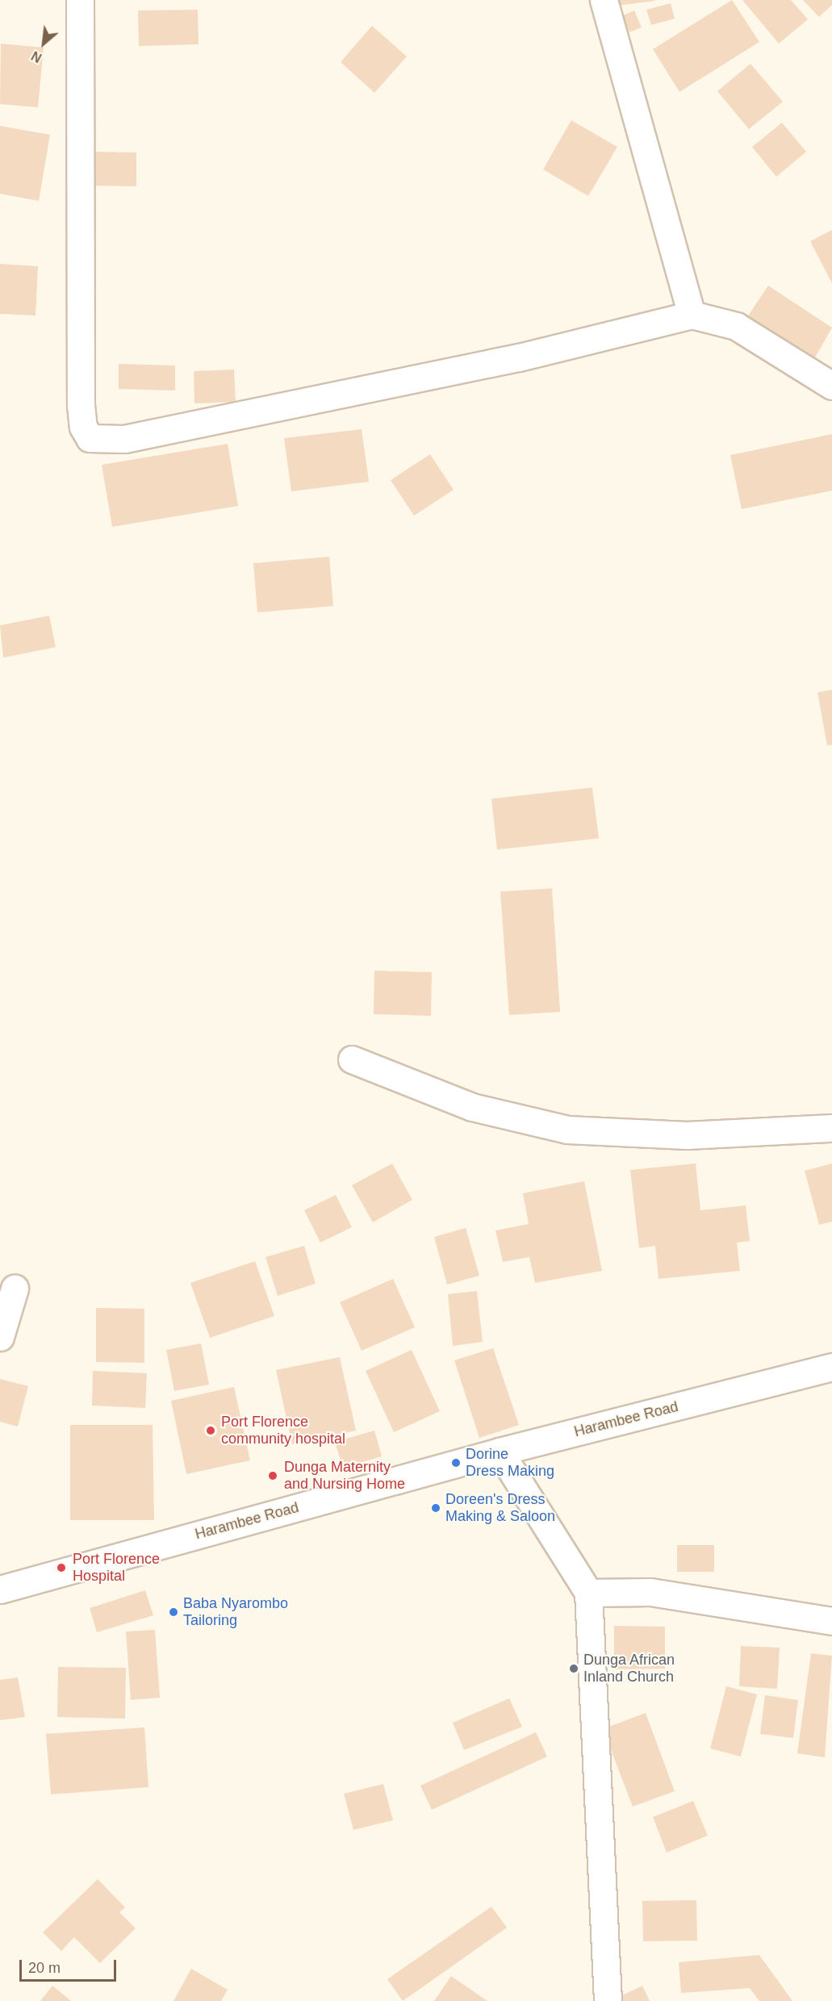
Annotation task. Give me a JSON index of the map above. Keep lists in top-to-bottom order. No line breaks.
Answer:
{"streets":{"street":["Harambee Road"]},"places":["Port Florence community hospital","Dorine Dress Making","Dunga Maternity and Nursing Home","Doreen's Dress Making & Saloon","Port Florence Hospital","Baba Nyarombo Tailoring","Dunga African Inland Church"],"scale_bar":"20 m","north":"bottom left"}
